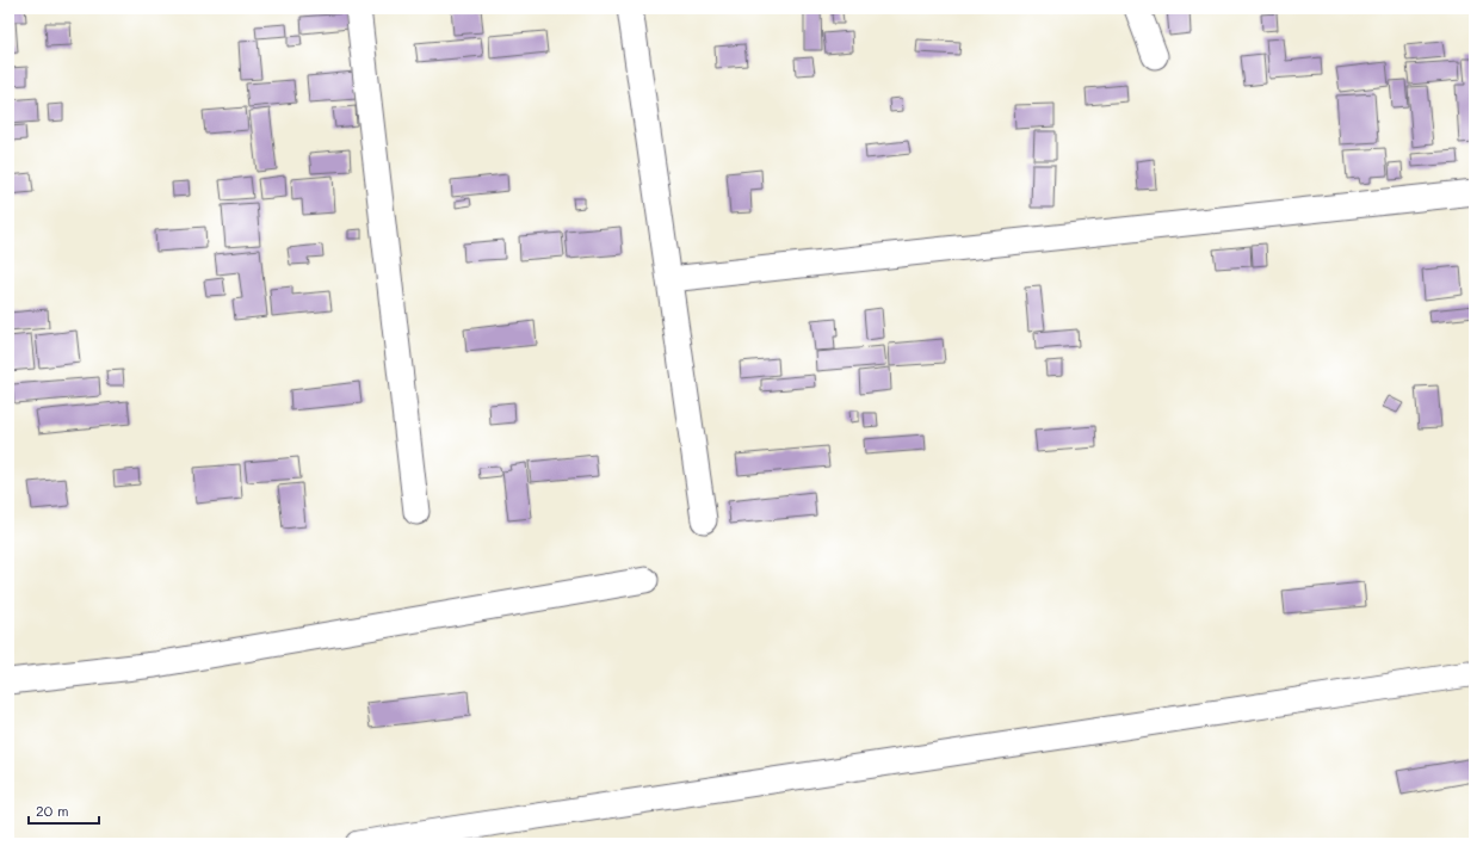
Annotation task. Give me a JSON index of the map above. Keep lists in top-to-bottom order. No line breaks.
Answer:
{"scale_bar":"20 m"}
